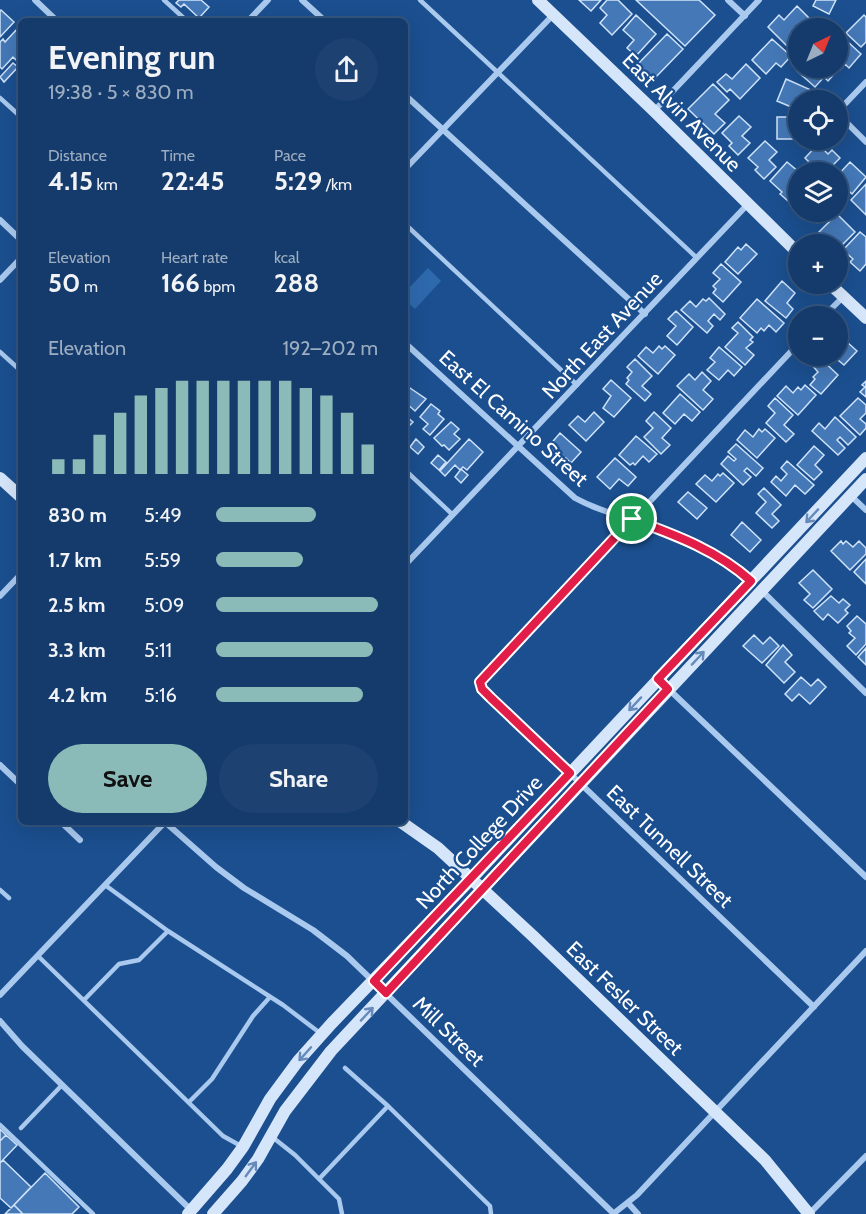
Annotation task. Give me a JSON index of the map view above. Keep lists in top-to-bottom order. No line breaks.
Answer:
{"streets":{"street":["East Alvin Avenue","North East Avenue","East El Camino Street","North College Drive","East Tunnell Street","East Fesler Street","Mill Street"]},"crossings":[["East Alvin Avenue","North East Avenue"],["North East Avenue","East El Camino Street"],["East El Camino Street","North College Drive"],["East El Camino Street","East Tunnell Street"],["North College Drive","East Tunnell Street"],["North College Drive","East Fesler Street"],["North College Drive","Mill Street"]],"north":"top right","page":{"map_buttons":["+","−"],"heading":["Evening run","19:38 · 5 × 830 m"],"stats":[["Distance","4.15 km"],["Time","22:45"],["Pace","5:29 /km"],["Elevation","50 m"],["Heart rate","166 bpm"],["kcal","288"]],"chart":["Elevation","192–202 m"],"list":[{"name":"830 m","note":"5:49"},{"name":"1.7 km","note":"5:59"},{"name":"2.5 km","note":"5:09"},{"name":"3.3 km","note":"5:11"},{"name":"4.2 km","note":"5:16"}],"buttons":["Save","Share"]}}
